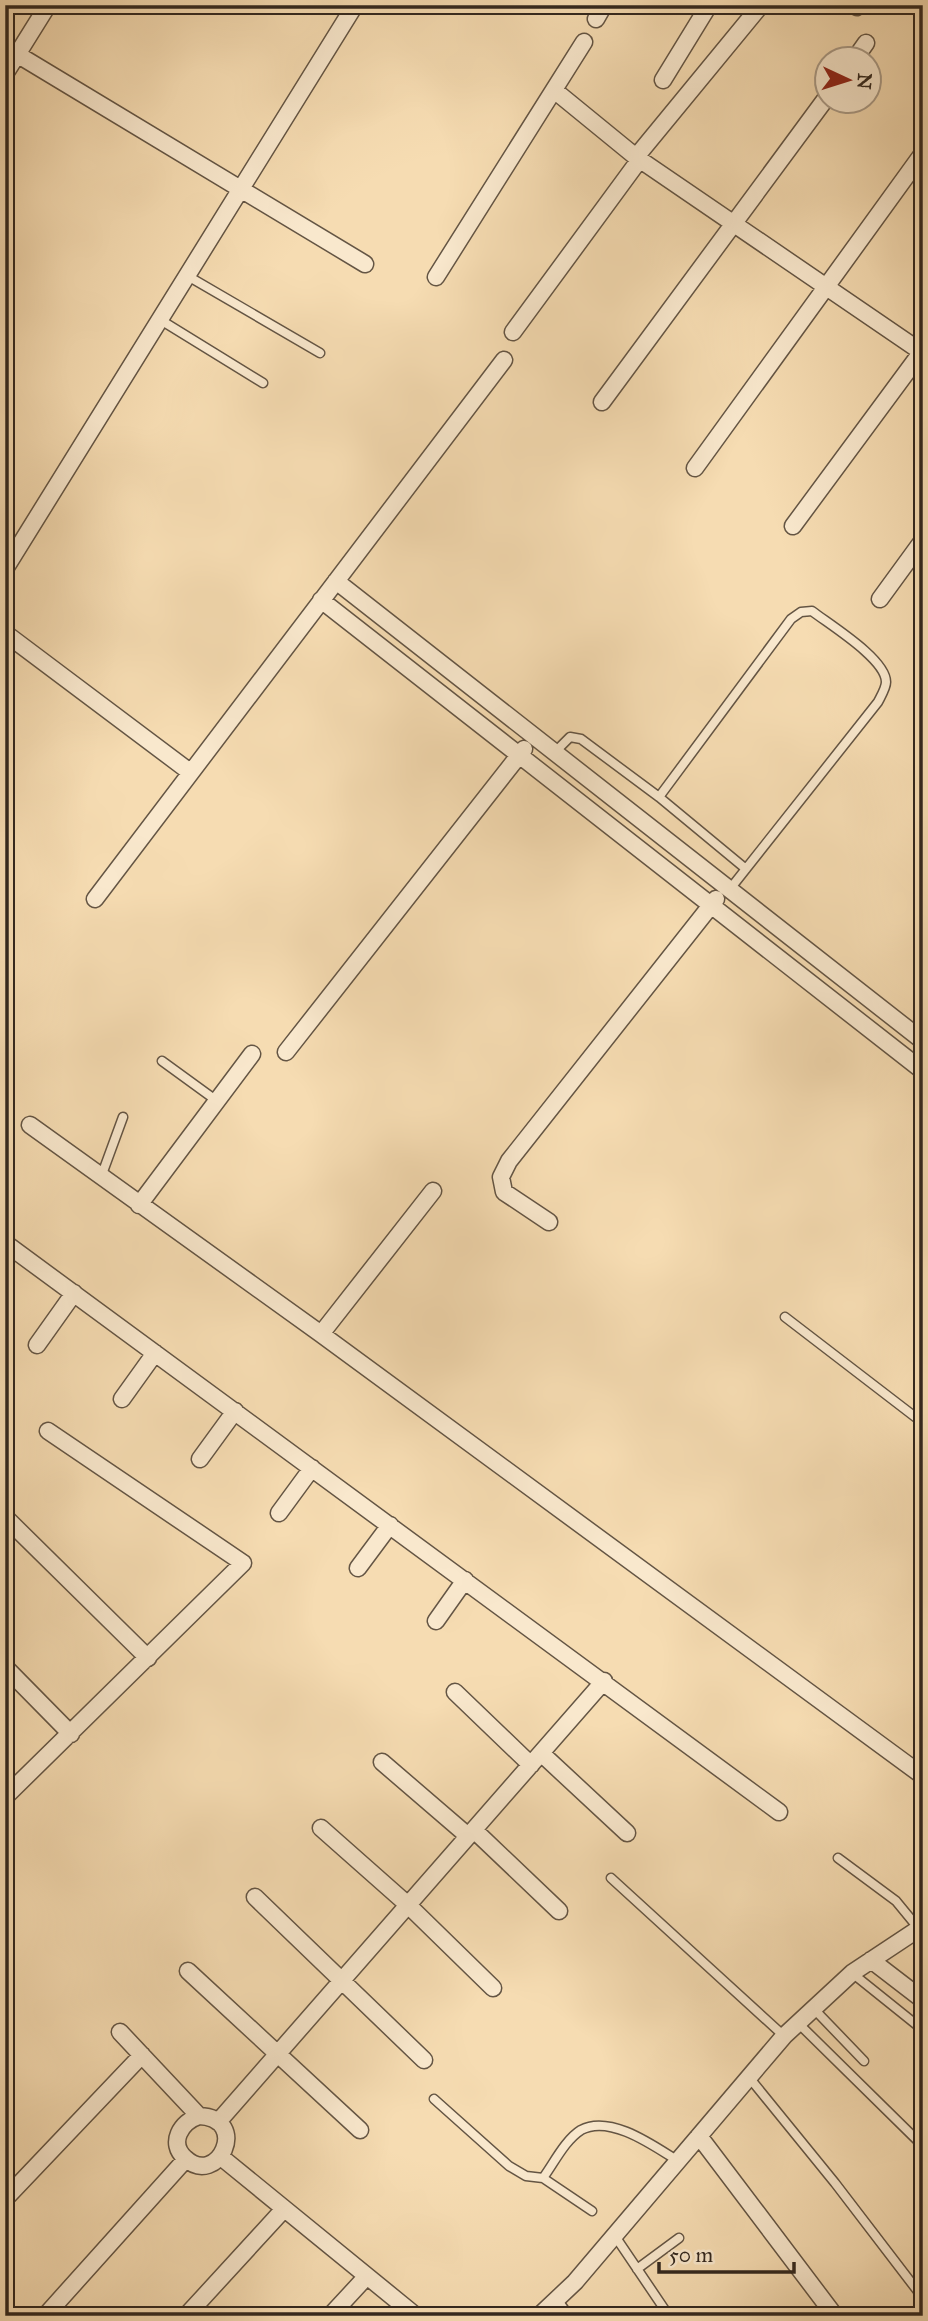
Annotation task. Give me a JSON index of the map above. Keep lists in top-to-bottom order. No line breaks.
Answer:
{"scale_bar":"50 m","north":"right"}
